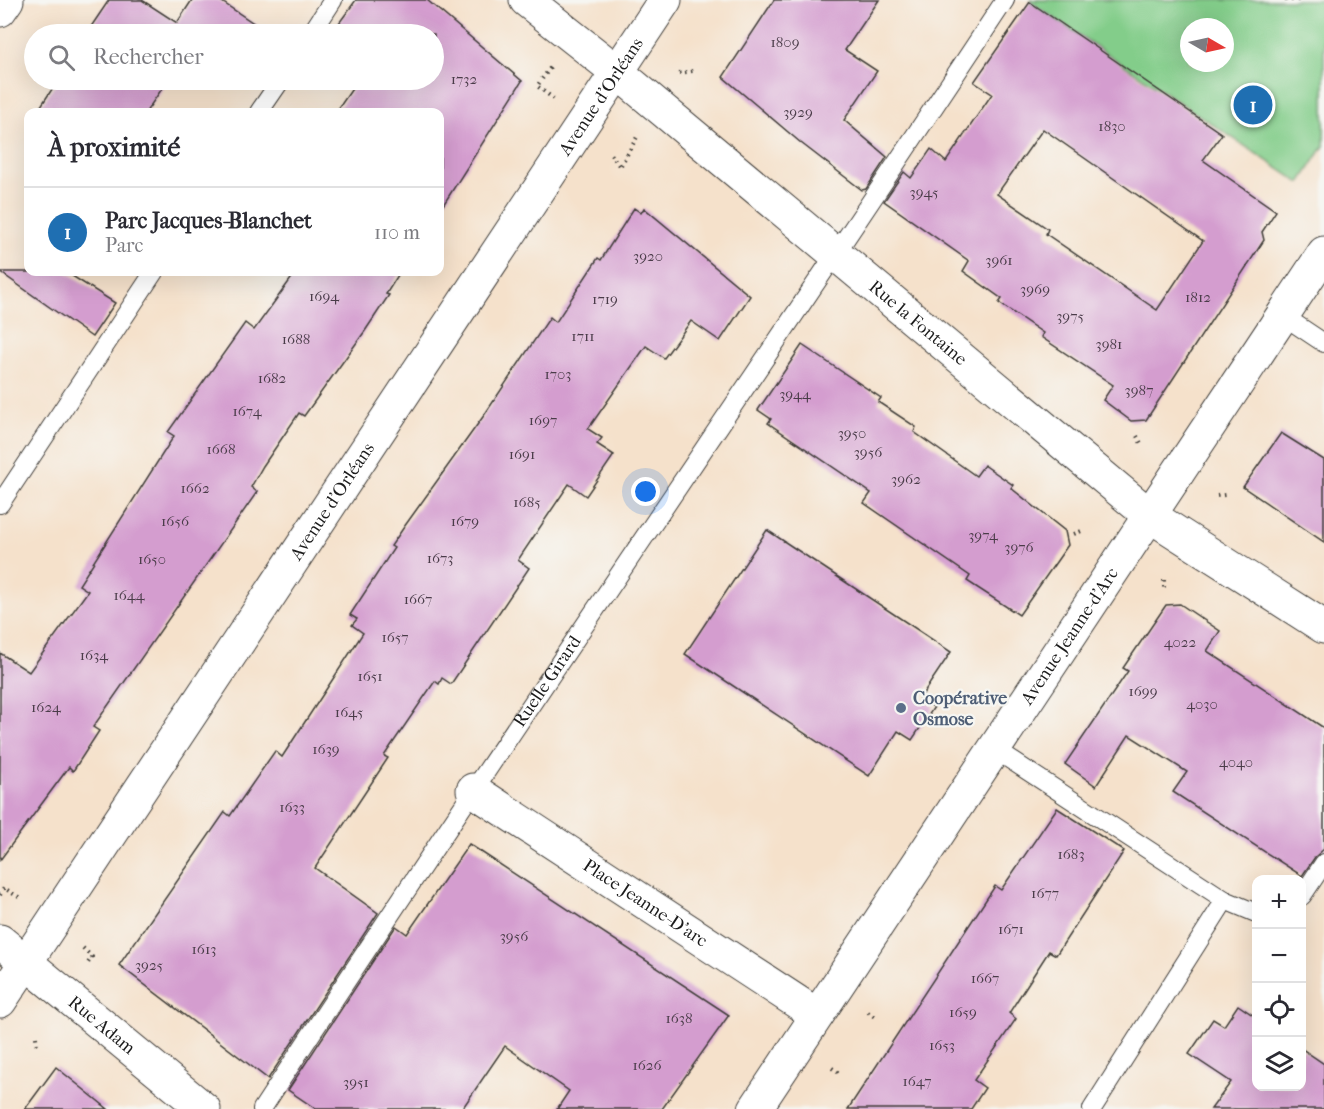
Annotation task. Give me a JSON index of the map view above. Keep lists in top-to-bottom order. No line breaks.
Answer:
{"streets":{"street":["Avenue d'Orléans","Rue la Fontaine","Avenue Jeanne-d'Arc","Place Jeanne-D'arc","Rue Adam"],"lane":["Ruelle Girard"]},"crossings":[["Avenue d'Orléans","Rue la Fontaine"],["Avenue d'Orléans","Rue Adam"],["Rue la Fontaine","Avenue Jeanne-d'Arc"],["Rue la Fontaine","Ruelle Girard"],["Avenue Jeanne-d'Arc","Place Jeanne-D'arc"],["Ruelle Girard","Place Jeanne-D'arc"]],"places":["Coopérative Osmose"],"house_numbers":["1809","1732","3929","1830","3945","3920","3961","3969","1694","1812","1719","3975","1711","1688","3981","1703","1682","3987","3944","1674","1697","3950","1668","3956","1691","3962","1662","1685","1656","1679","3974","3976","1673","1650","1644","1667","1657","4022","1634","1651","1699","4030","1624","1645","1639","4040","1633","1683","1677","1671","3956","1613","3925","1667","1659","1638","1653","1626","1647","3951"],"north":"right","page":{"search":"Rechercher","pins":"1","heading":"À proximité","list":[{"mark":"1","name":"Parc Jacques-Blanchet","note":"Parc","value":"110 m"}],"map_buttons":["+","−"]}}
